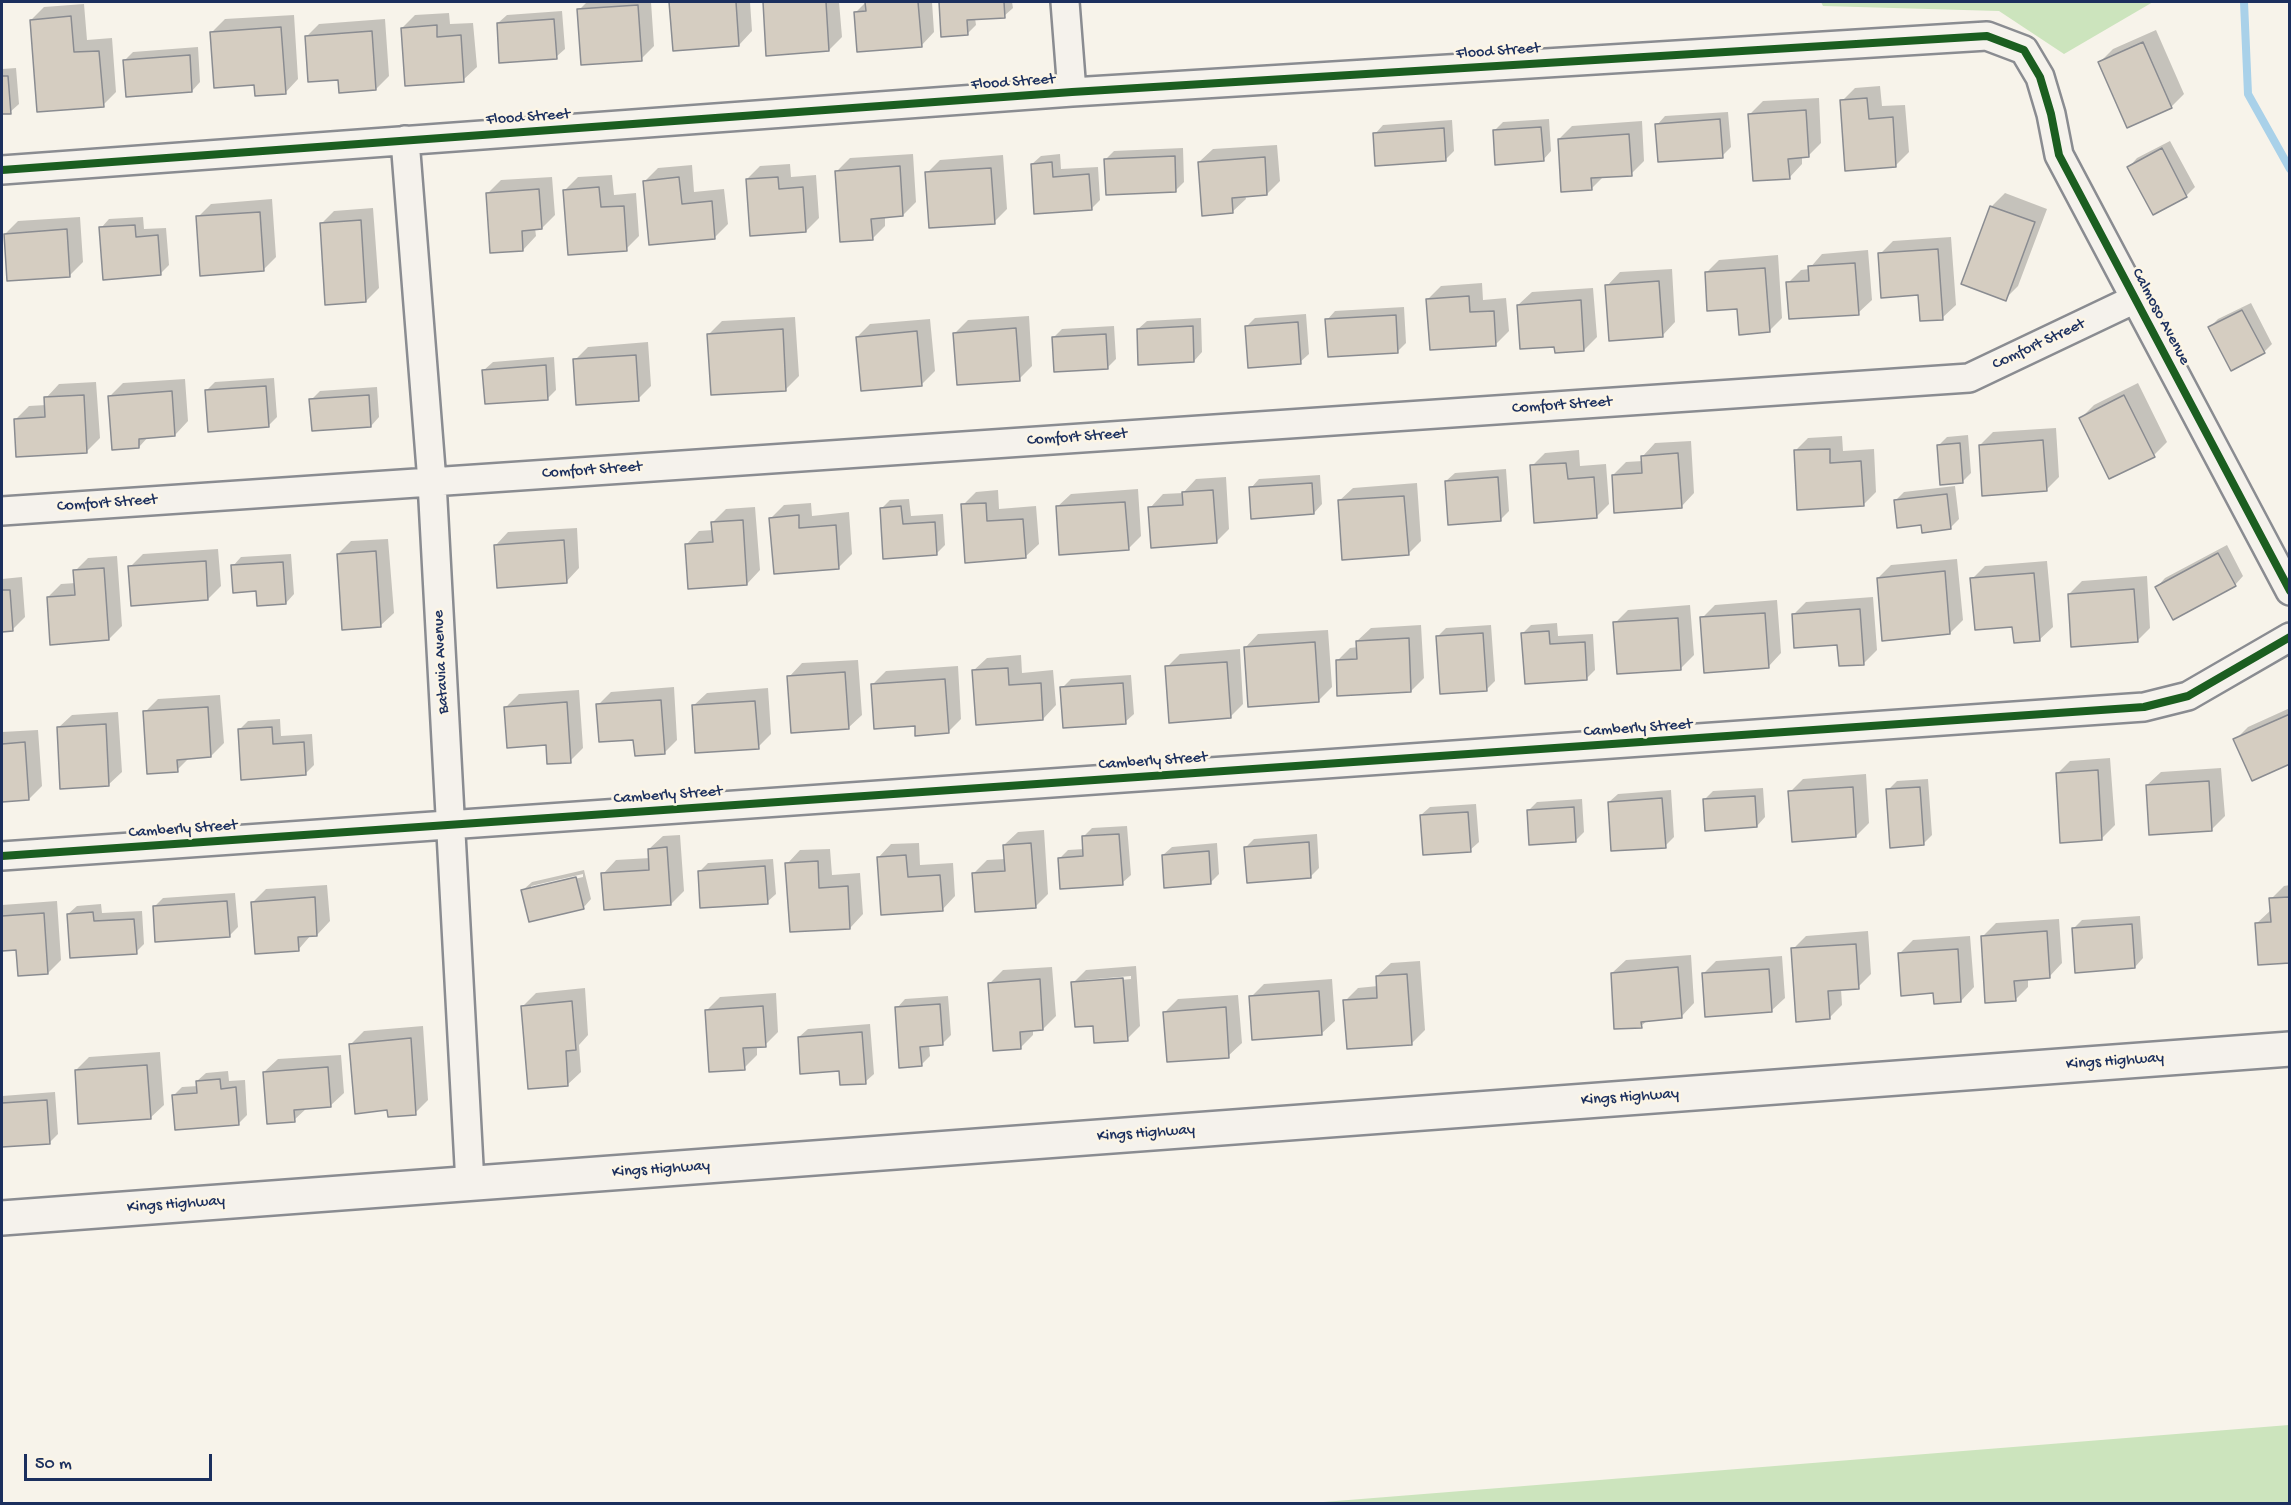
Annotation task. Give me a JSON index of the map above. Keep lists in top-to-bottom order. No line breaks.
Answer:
{"streets":{"street":["Flood Street","Calmoso Avenue","Comfort Street","Batavia Avenue","Camberly Street","Kings Highway"]},"crossings":[["Flood Street","Calmoso Avenue"],["Flood Street","Batavia Avenue"],["Calmoso Avenue","Comfort Street"],["Comfort Street","Batavia Avenue"],["Batavia Avenue","Camberly Street"],["Batavia Avenue","Kings Highway"]],"scale_bar":"50 m"}
